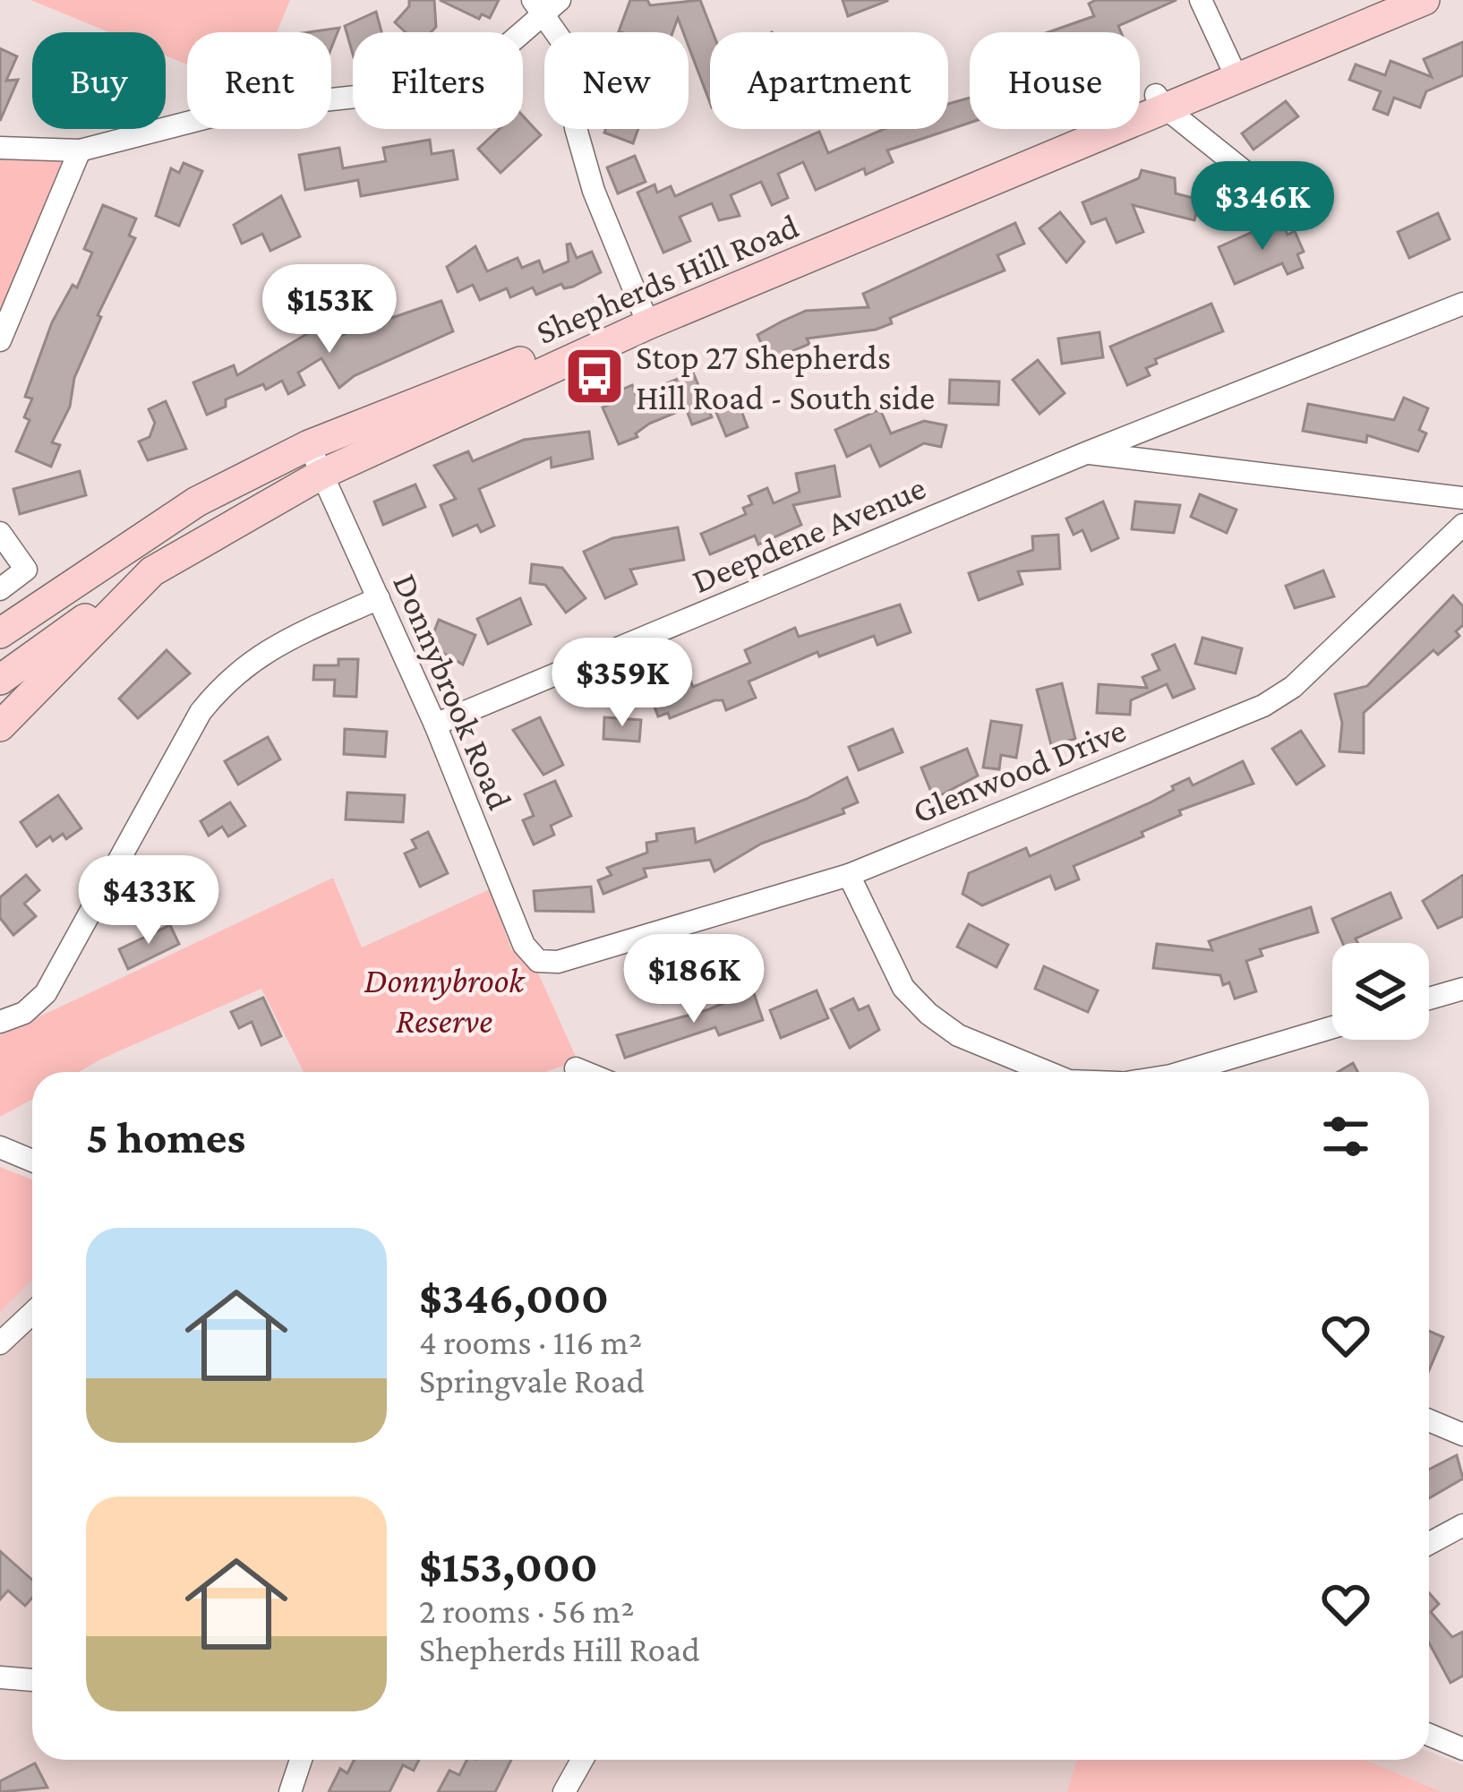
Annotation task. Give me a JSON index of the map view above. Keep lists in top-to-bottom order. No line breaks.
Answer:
{"streets":{"main road":["Shepherds Hill Road"],"street":["Deepdene Avenue","Donnybrook Road","Glenwood Drive"]},"crossings":[["Shepherds Hill Road","Donnybrook Road"],["Deepdene Avenue","Donnybrook Road"],["Donnybrook Road","Glenwood Drive"]],"parks":["Donnybrook Reserve"],"places":{"bus stop":["Stop 27 Shepherds Hill Road - South side"]},"page":{"chip":["Buy","Rent","Filters","New","Apartment","House"],"price":["$346K","$153K","$359K","$433K","$186K"],"heading":"5 homes","list":[{"name":"$346,000","note":"4 rooms · 116 m² · Springvale Road"},{"name":"$153,000","note":"2 rooms · 56 m² · Shepherds Hill Road"}]}}
